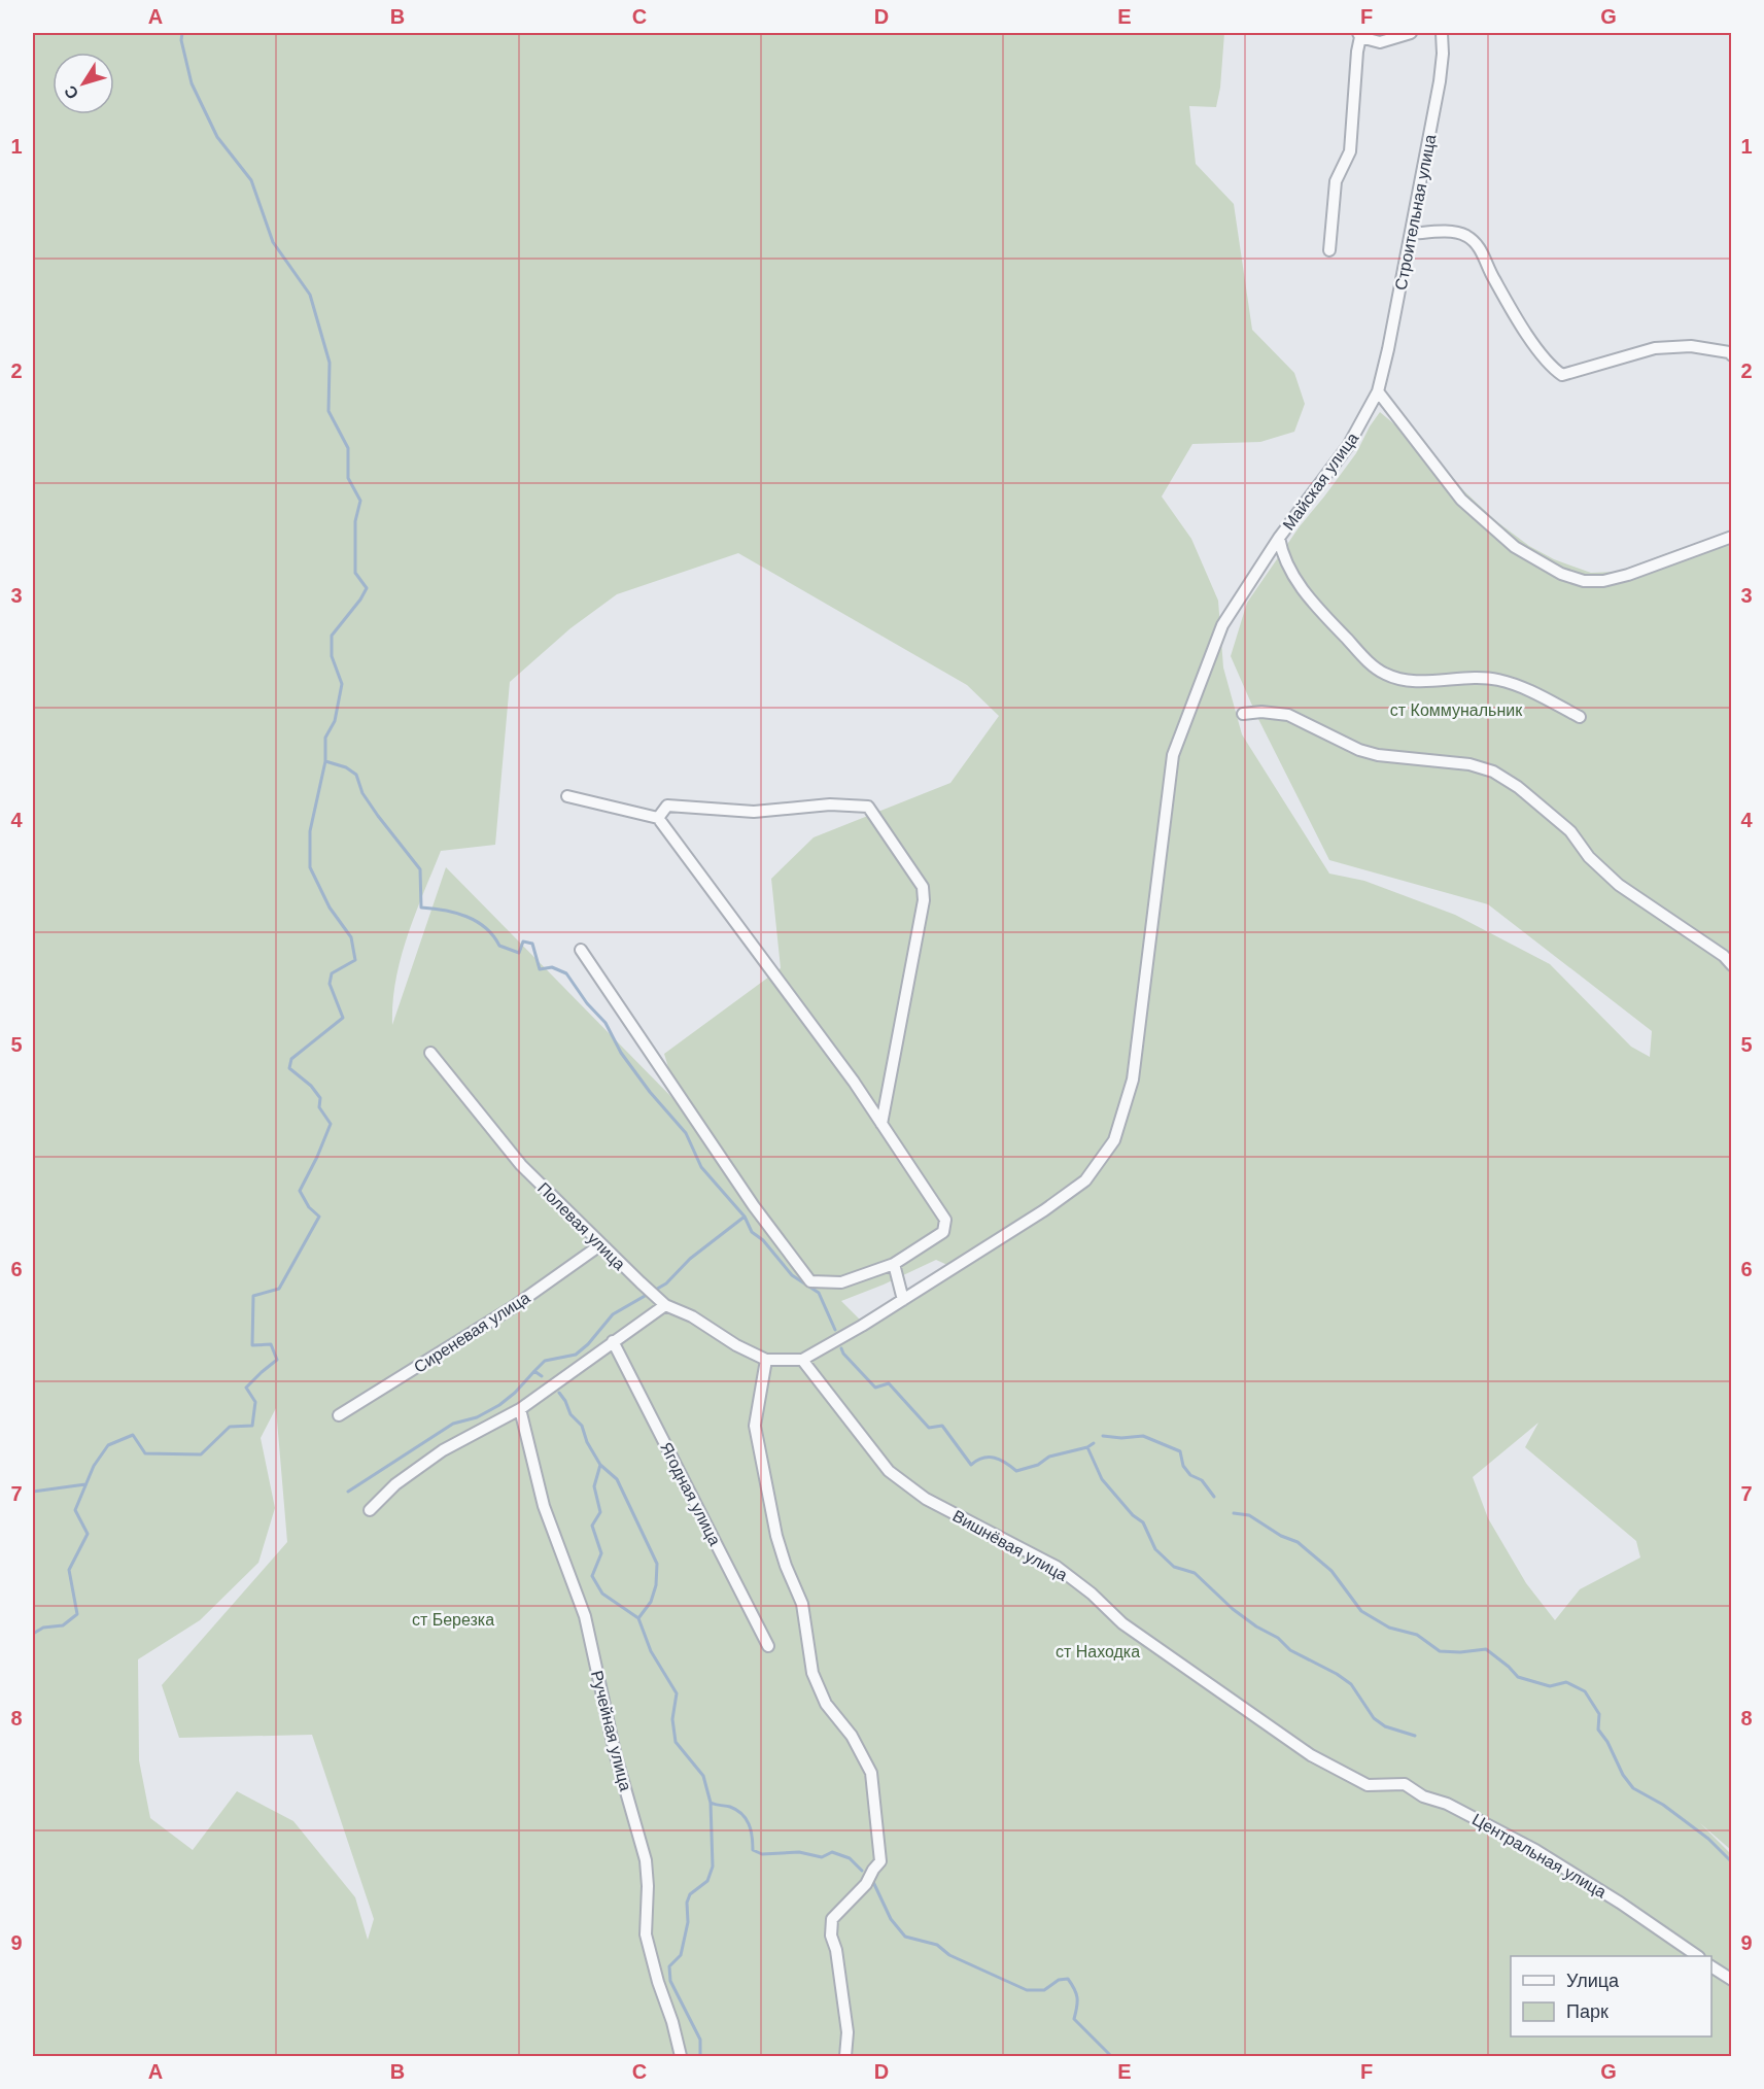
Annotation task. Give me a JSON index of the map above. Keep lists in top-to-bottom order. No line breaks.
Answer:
{"streets":{"street":["Строительная улица","Майская улица","Полевая улица","Сиреневая улица","Ягодная улица","Вишнёвая улица","Ручейная улица","Центральная улица"]},"crossings":[["Строительная улица","Майская улица"],["Майская улица","Вишнёвая улица"],["Полевая улица","Сиреневая улица"],["Вишнёвая улица","Центральная улица"]],"parks":["ст Коммунальник","ст Березка","ст Находка"],"legend":["Улица","Парк"],"north":"bottom left","grid":{"columns":["A","B","C","D","E","F","G"],"rows":["1","2","3","4","5","6","7","8","9"]}}
